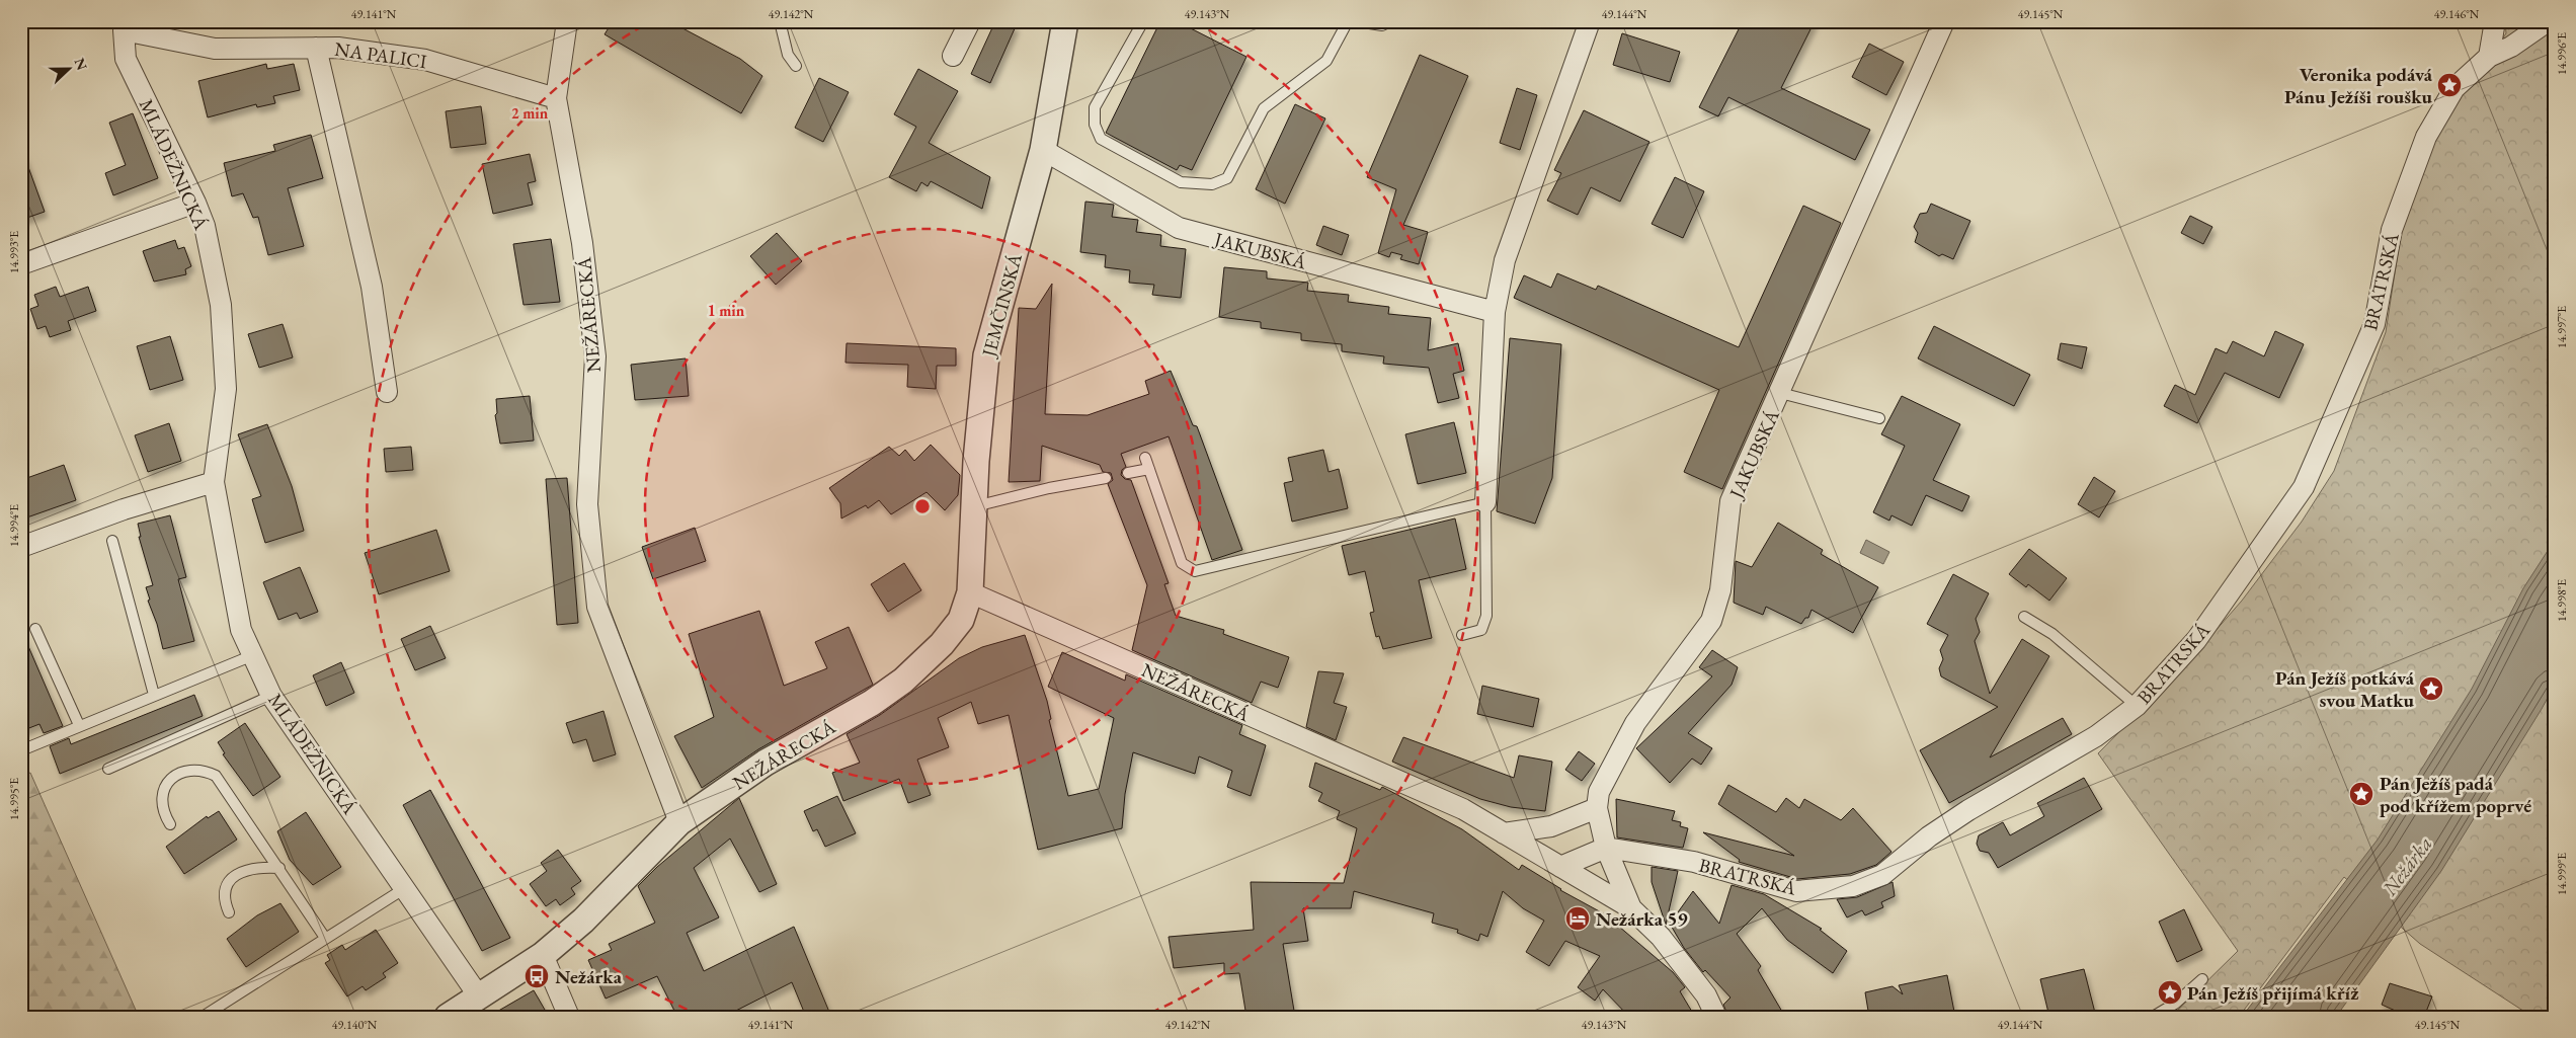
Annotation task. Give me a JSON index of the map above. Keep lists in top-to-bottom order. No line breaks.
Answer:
{"streets":{"street":["NA PALICI","MLÁDEŽNICKÁ","JAKUBSKÁ","BRATRSKÁ","JEMČINSKÁ","NEŽÁRECKÁ"]},"crossings":[["NA PALICI","MLÁDEŽNICKÁ"],["NA PALICI","NEŽÁRECKÁ"],["MLÁDEŽNICKÁ","NEŽÁRECKÁ"],["JAKUBSKÁ","BRATRSKÁ"],["JAKUBSKÁ","JEMČINSKÁ"],["JAKUBSKÁ","NEŽÁRECKÁ"],["JEMČINSKÁ","NEŽÁRECKÁ"]],"water":["Nežárka"],"places":{"place":["Veronika podává Pánu Ježíši roušku","Pán Ježíš potkává svou Matku","Pán Ježíš padá pod křížem poprvé","Pán Ježíš přijímá kříž"],"hotel":["Nežárka 59"],"bus stop":["Nežárka"]},"north":"right","coordinates":["49.141°N","49.142°N","49.143°N","49.144°N","49.145°N","49.146°N","14.996°E","14.993°E","14.997°E","14.994°E","14.998°E","14.995°E","14.999°E","49.140°N"],"rings":["2 min","1 min"]}
